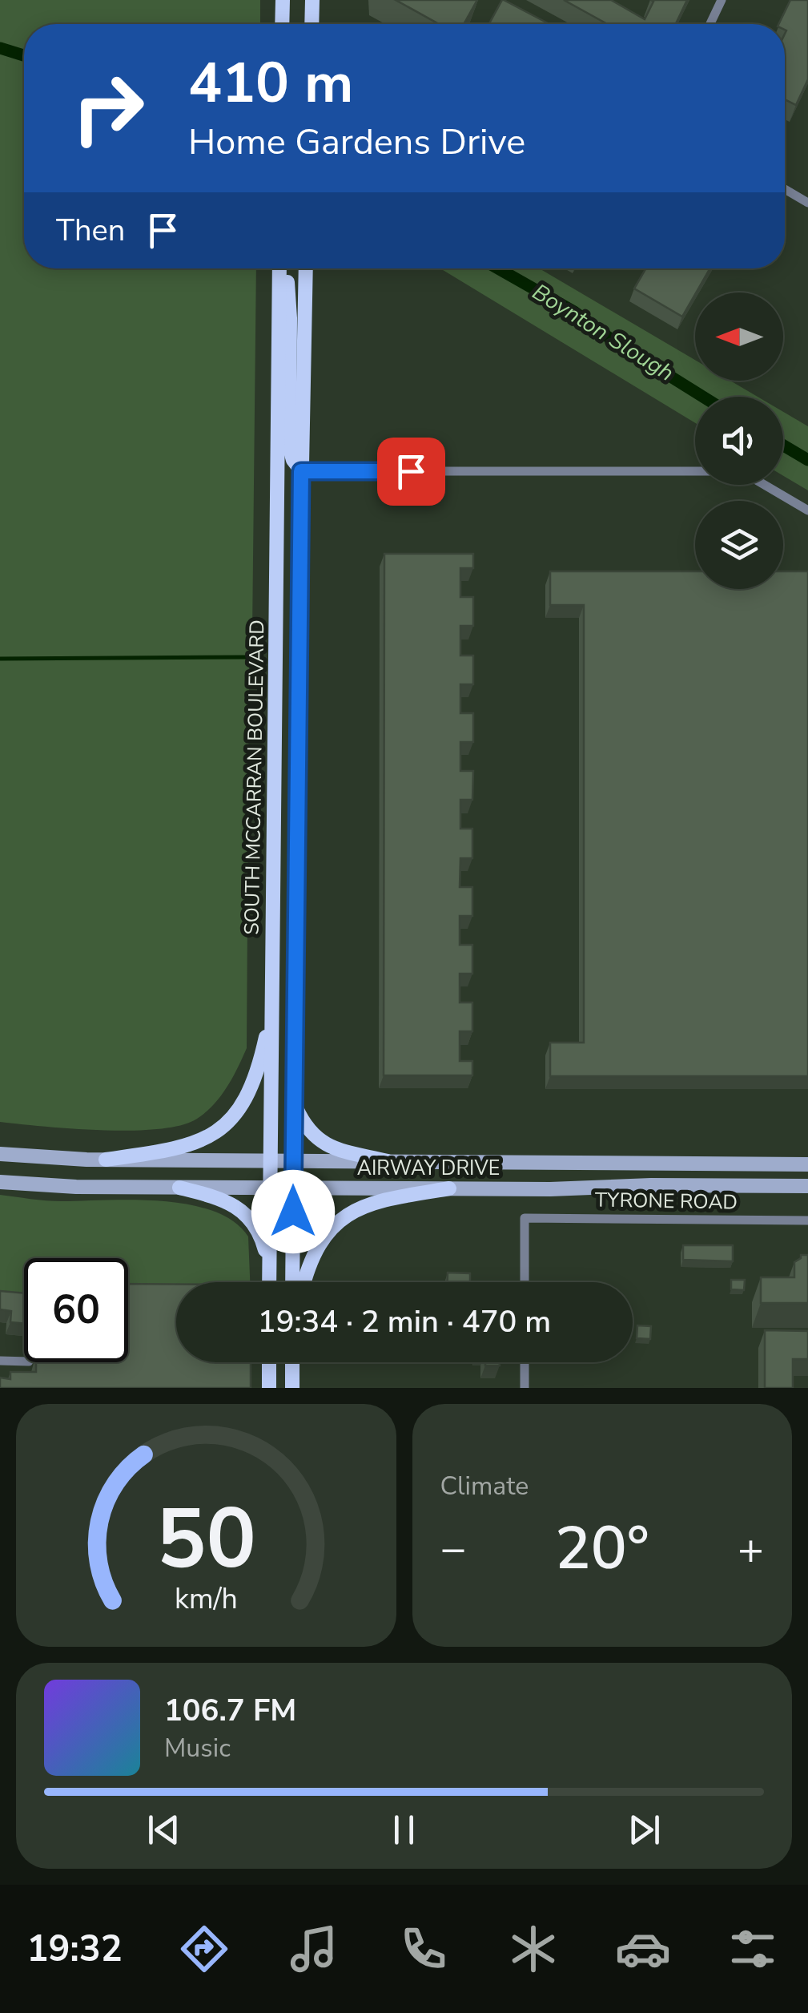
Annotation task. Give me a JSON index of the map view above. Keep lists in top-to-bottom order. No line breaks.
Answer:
{"streets":{"main road":["SOUTH MCCARRAN BOULEVARD","AIRWAY DRIVE"],"street":["TYRONE ROAD"]},"crossings":[["SOUTH MCCARRAN BOULEVARD","AIRWAY DRIVE"]],"water":["Boynton Slough"],"north":"left","page":{"turn":["410 m","Home Gardens Drive"],"then":"Then","limit":"60","trip":"19:34 · 2 min · 470 m","tile":"Climate","heat":["−","20°","+"],"song":["106.7 FM","Music"],"tabs":"19:32","gauge":["50","km/h"]}}
